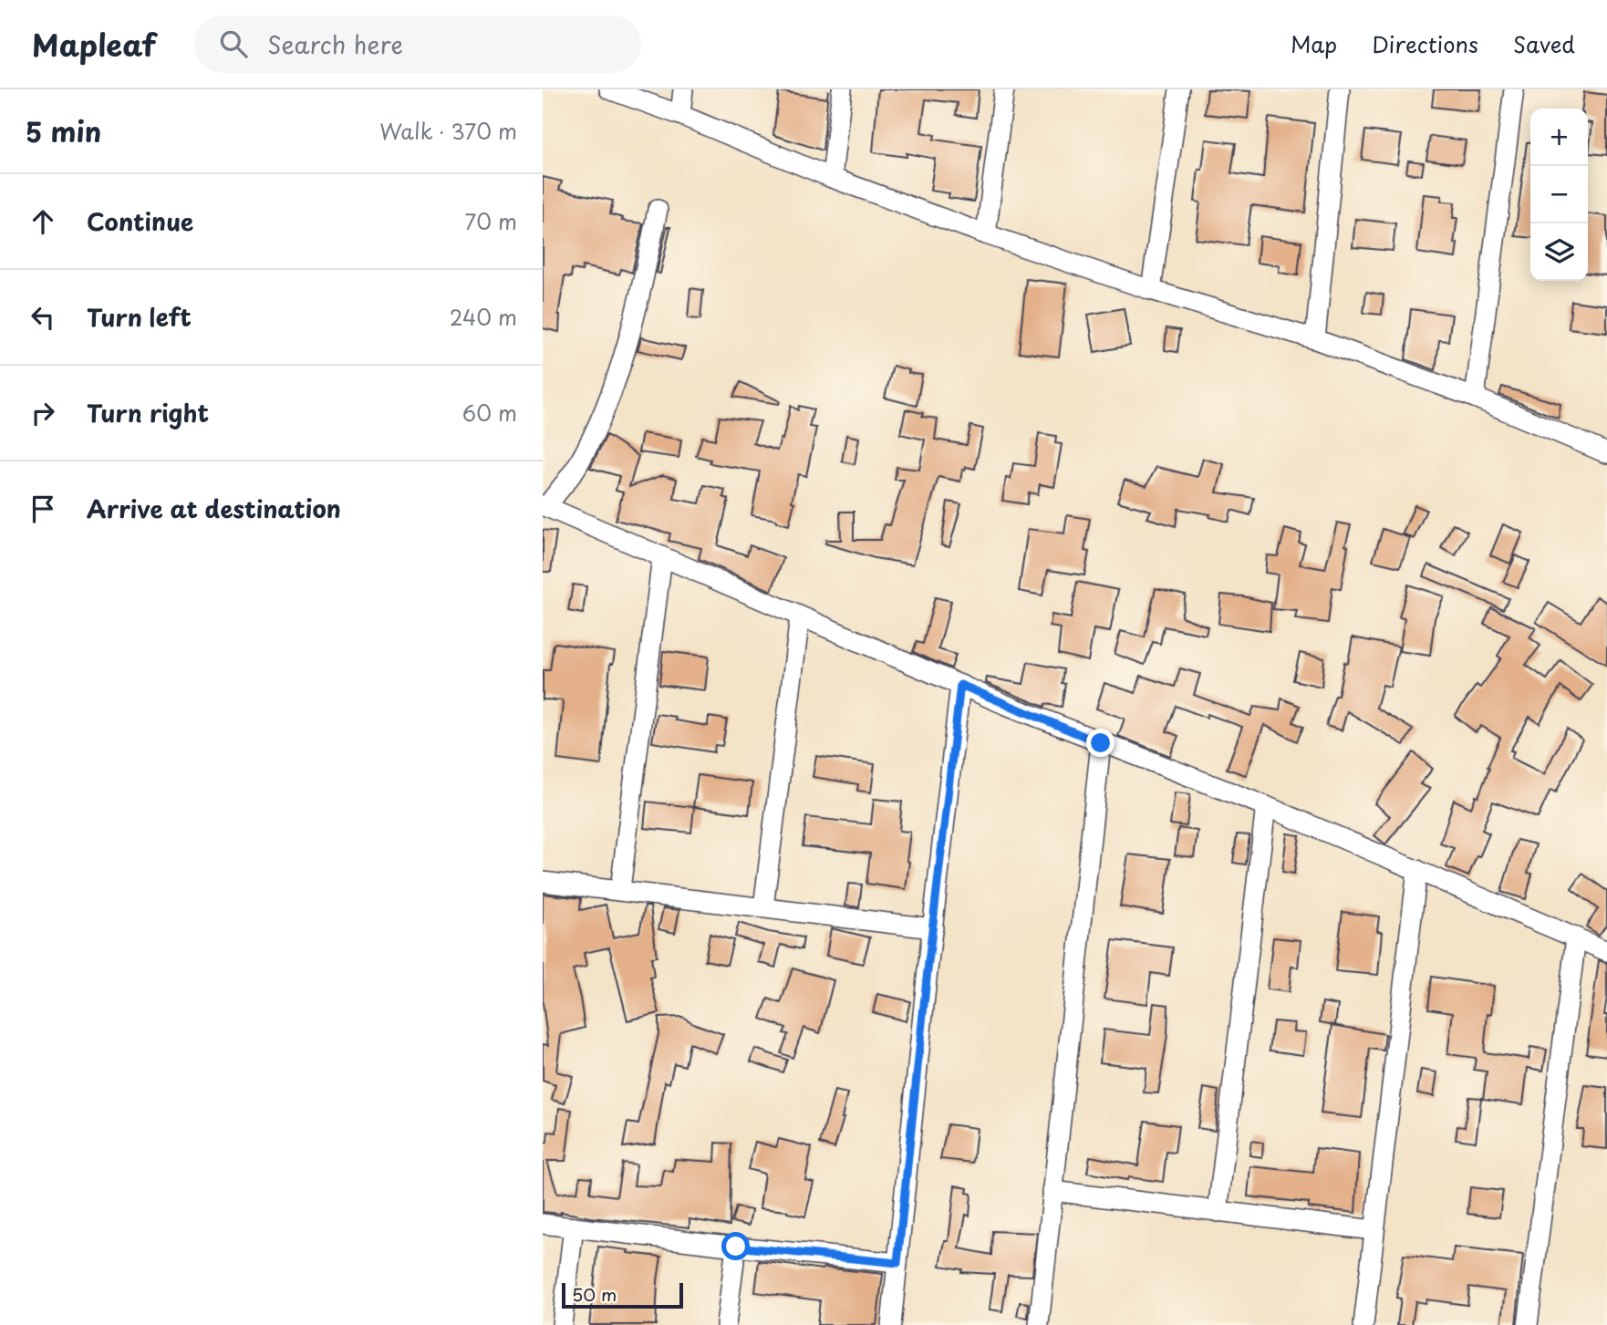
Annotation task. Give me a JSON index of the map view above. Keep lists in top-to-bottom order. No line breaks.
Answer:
{"scale_bar":"50 m","page":{"header":"Mapleaf","search":"Search here","nav":["Map","Directions","Saved"],"heading":["5 min","Walk · 370 m"],"map_buttons":["+","−"],"list":[["Continue","70 m"],["Turn left","240 m"],["Turn right","60 m"],"Arrive at destination"],"scale":"50 m"}}
